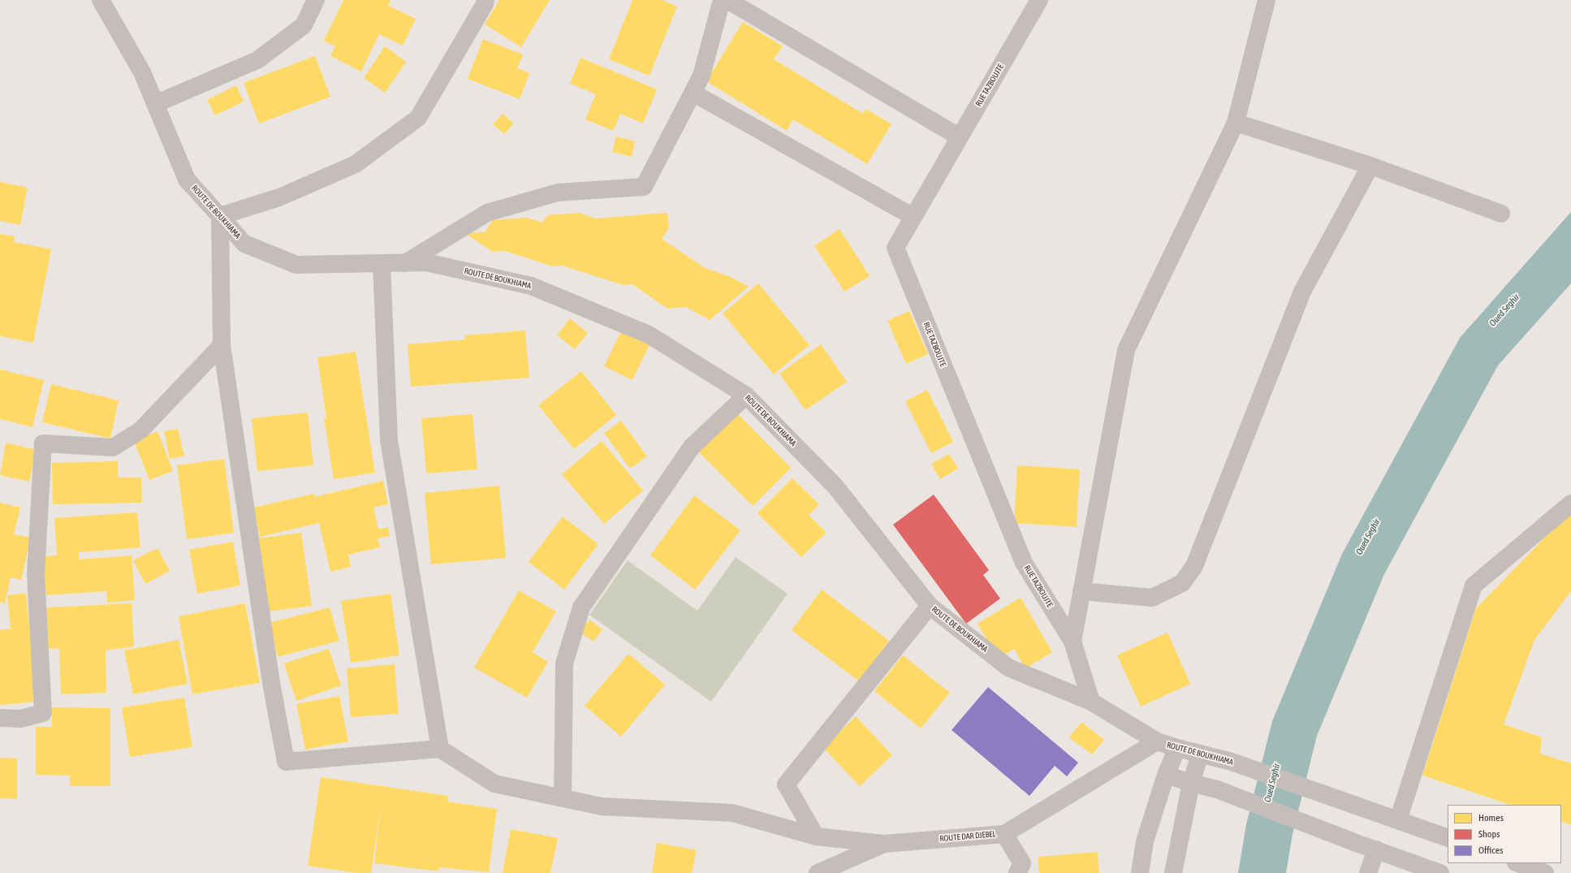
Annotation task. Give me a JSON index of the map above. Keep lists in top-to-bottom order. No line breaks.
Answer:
{"streets":{"street":["RUE TAZBOUJTE","ROUTE DE BOUKHIAMA","ROUTE DAR DJEBEL"]},"crossings":[["RUE TAZBOUJTE","ROUTE DE BOUKHIAMA"],["ROUTE DE BOUKHIAMA","ROUTE DAR DJEBEL"]],"water":["Oued Seghir"],"legend":["Homes","Shops","Offices"]}
